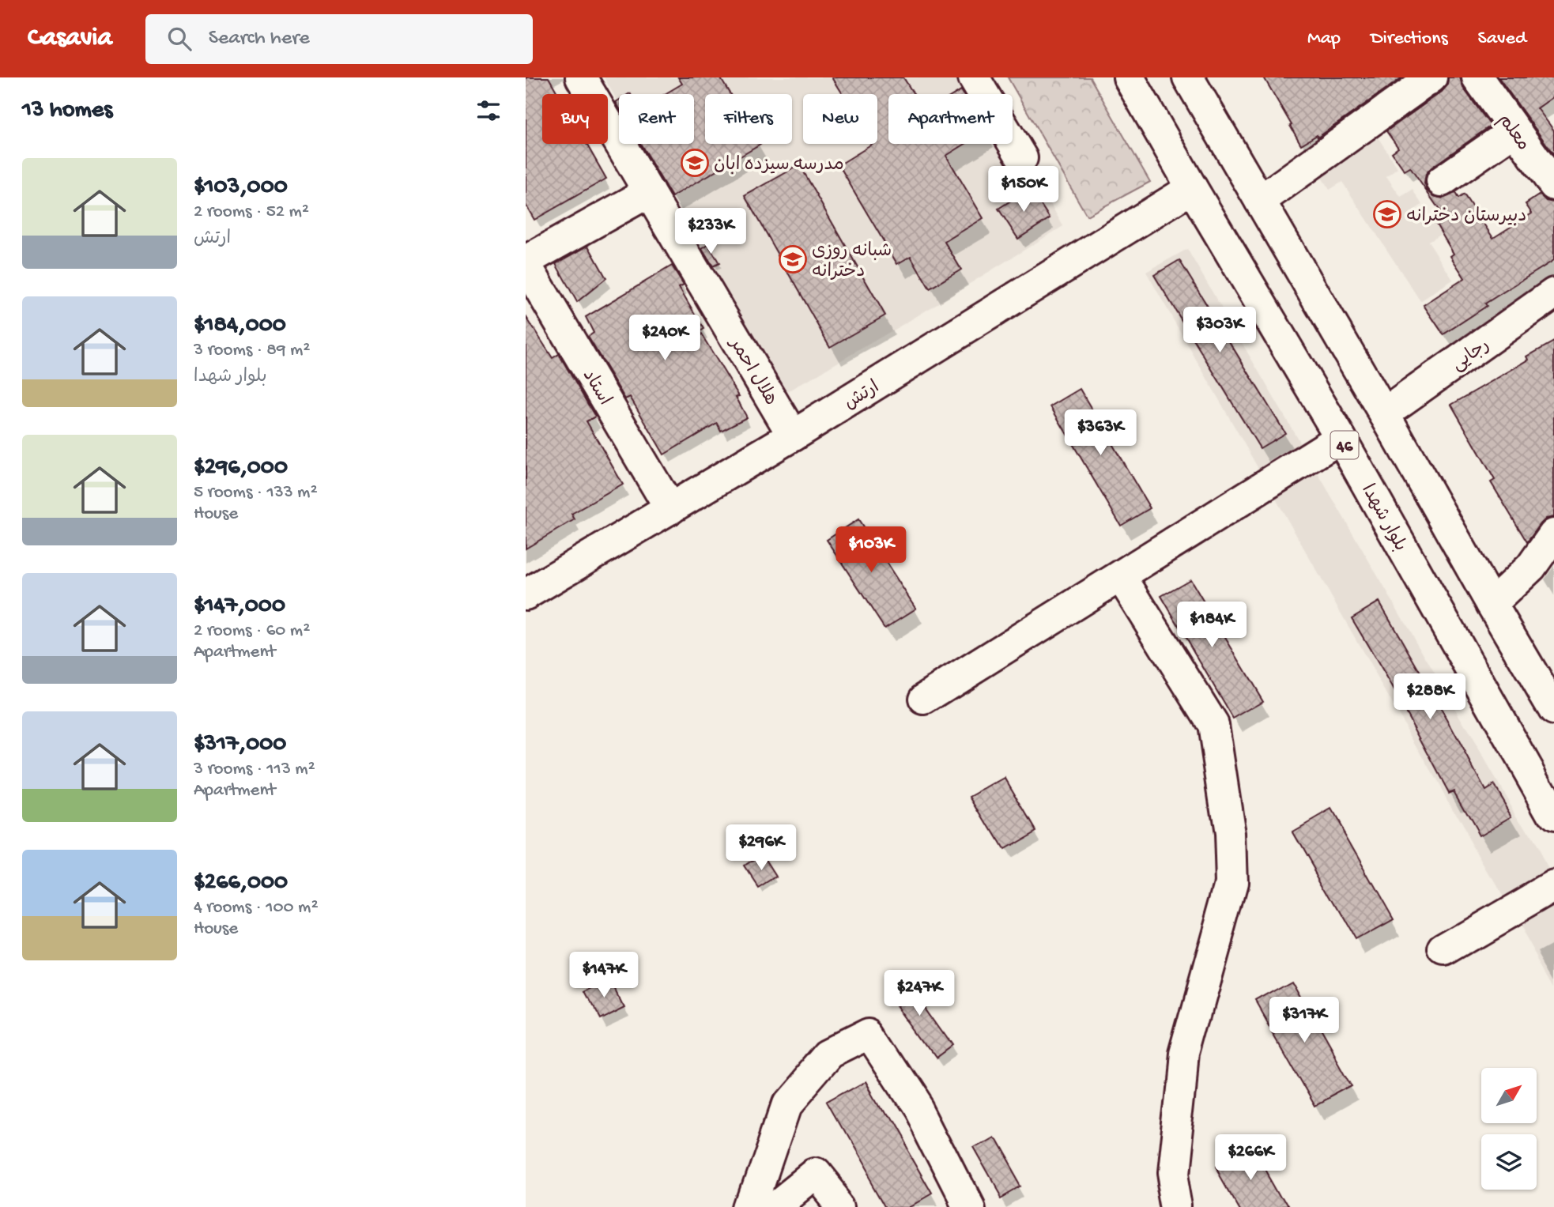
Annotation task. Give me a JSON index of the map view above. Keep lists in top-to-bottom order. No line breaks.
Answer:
{"streets":{"street":["معلم","رجایی","هلال احمر","استاد","ارتش","46","بلوار شهدا"]},"crossings":[["هلال احمر","ارتش"],["استاد","ارتش"],["ارتش","بلوار شهدا"]],"places":{"school or university":["مدرسه سیزده ابان","دبیرستان دخترانه","شبانه روزی دخترانه"]},"north":"top right","page":{"header":"Casavia","search":"Search here","nav":["Map","Directions","Saved"],"heading":"13 homes","chip":["Buy","Rent","Filters","New","Apartment"],"list":[{"name":"$103,000","note":"2 rooms · 52 m² · ارتش"},{"name":"$184,000","note":"3 rooms · 89 m² · بلوار شهدا"},{"name":"$296,000","note":"5 rooms · 133 m² · House"},{"name":"$147,000","note":"2 rooms · 60 m² · Apartment"},{"name":"$317,000","note":"3 rooms · 113 m² · Apartment"},{"name":"$266,000","note":"4 rooms · 100 m² · House"}],"price":["$150K","$233K","$303K","$240K","$363K","$103K","$184K","$288K","$296K","$147K","$247K","$317K","$266K"]}}
